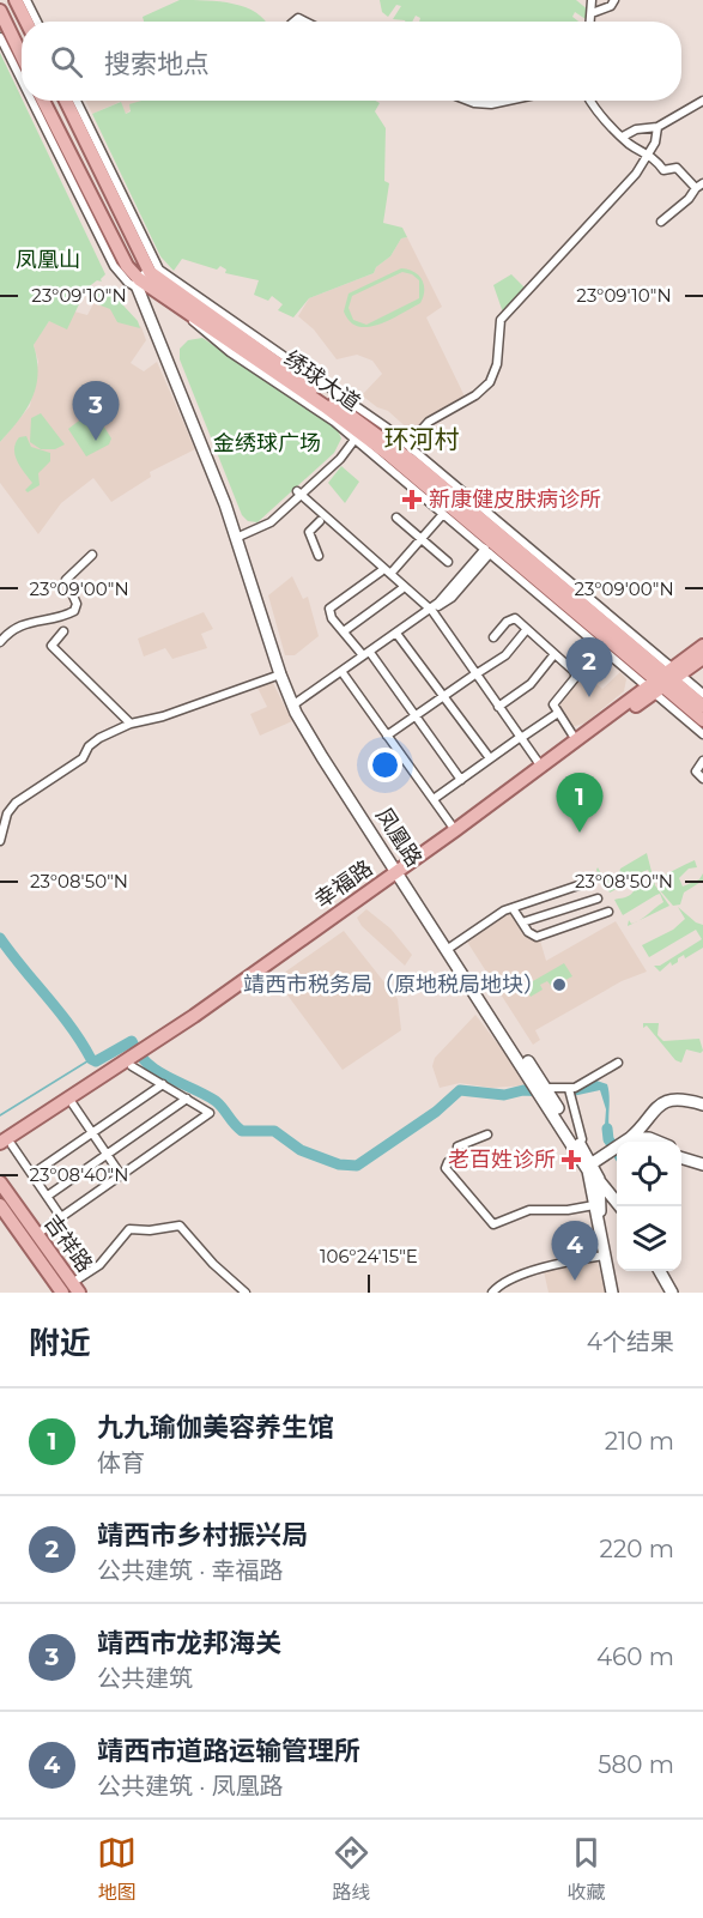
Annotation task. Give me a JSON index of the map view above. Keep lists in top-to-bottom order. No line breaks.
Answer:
{"streets":{"main road":["绣球大道","凤凰路","幸福路","吉祥路"]},"crossings":[["绣球大道","凤凰路"],["绣球大道","幸福路"],["凤凰路","幸福路"]],"districts":["环河村"],"parks":["凤凰山","金绣球广场"],"places":{"health":["新康健皮肤病诊所","老百姓诊所"],"other":["靖西市税务局（原地税局地块）"]},"page":{"search":"搜索地点","pins":["3","2","1","4"],"heading":["附近","4个结果"],"list":[{"mark":"1","name":"九九瑜伽美容养生馆","note":"体育","value":"210 m"},{"mark":"2","name":"靖西市乡村振兴局","note":"公共建筑 · 幸福路","value":"220 m"},{"mark":"3","name":"靖西市龙邦海关","note":"公共建筑","value":"460 m"},{"mark":"4","name":"靖西市道路运输管理所","note":"公共建筑 · 凤凰路","value":"580 m"}],"nav":["地图","路线","收藏"]},"coordinates":["23°09'10\"N","23°09'00\"N","23°08'50\"N","23°08'40\"N","106°24'15\"E"]}
